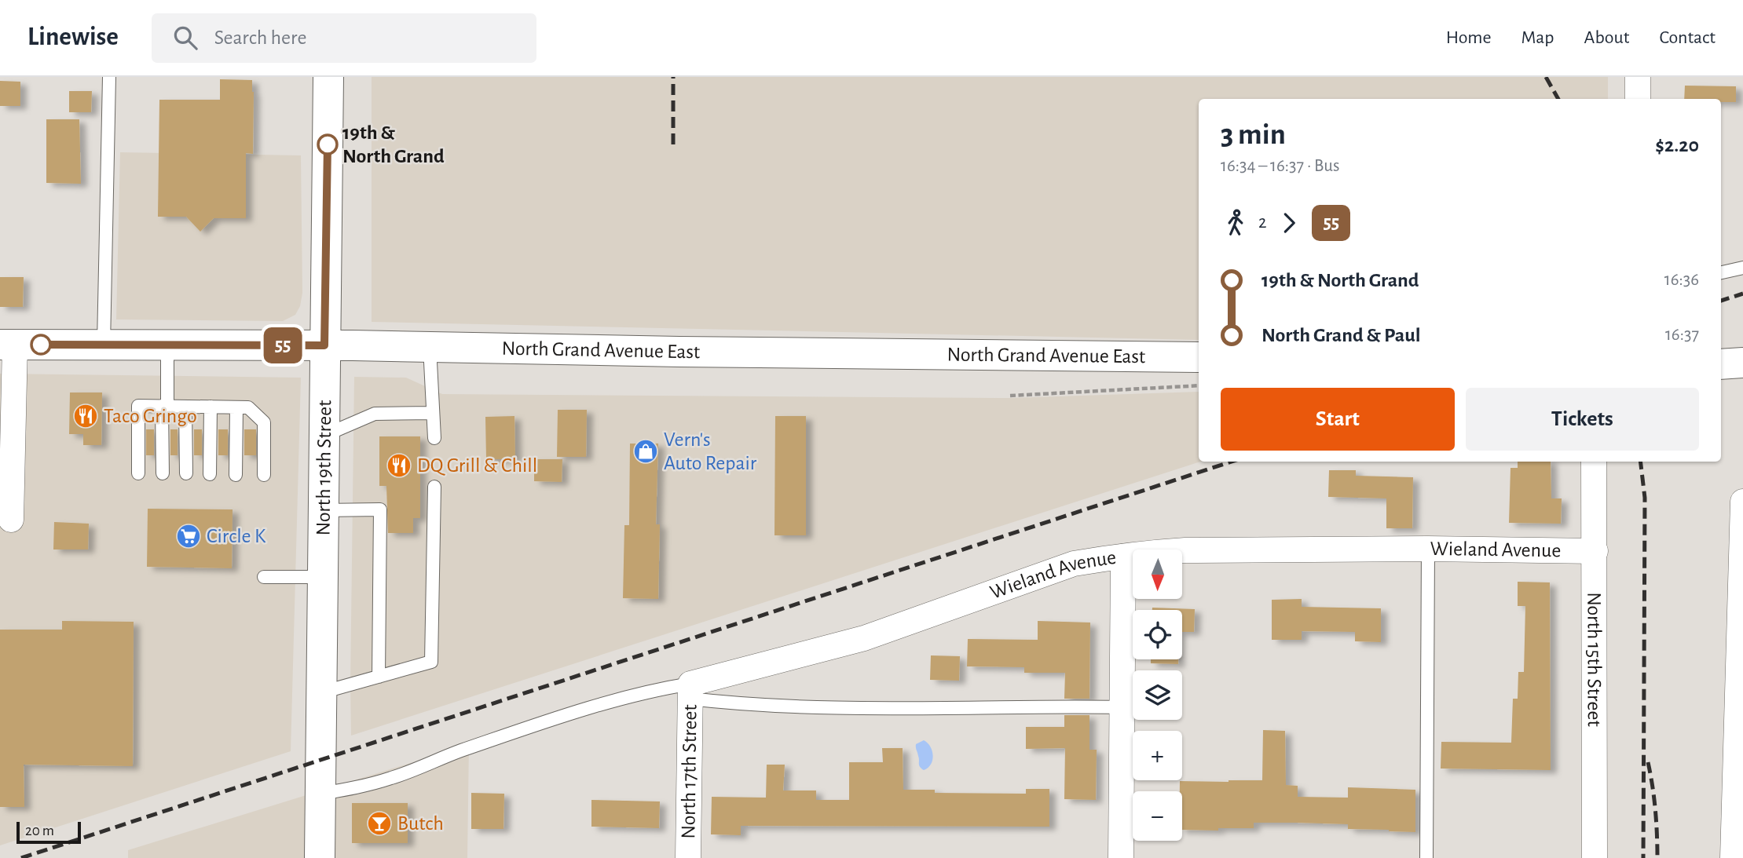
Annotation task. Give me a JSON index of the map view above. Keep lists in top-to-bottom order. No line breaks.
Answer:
{"streets":{"street":["North Grand Avenue East","North 19th Street","Wieland Avenue","North 15th Street","North 17th Street"]},"crossings":[["North Grand Avenue East","North 19th Street"],["Wieland Avenue","North 15th Street"],["Wieland Avenue","North 17th Street"]],"places":{"other":["19th & North Grand"],"restaurant":["Taco Gringo","DQ Grill & Chill"],"shop":["Vern's Auto Repair"],"supermarket":["Circle K"],"bar":["Butch"]},"lines":["bus line 55"],"scale_bar":"20 m","north":"bottom","page":{"header":"Linewise","search":"Search here","nav":["Home","Map","About","Contact"],"on_map":"55","heading":["3 min","16:34 – 16:37 · Bus","$2.20"],"legs":["2","55"],"list":[{"name":"19th & North Grand","value":"16:36"},{"name":"North Grand & Paul","value":"16:37"}],"buttons":["Start","Tickets"],"map_buttons":["+","−"],"scale":"20 m"}}
